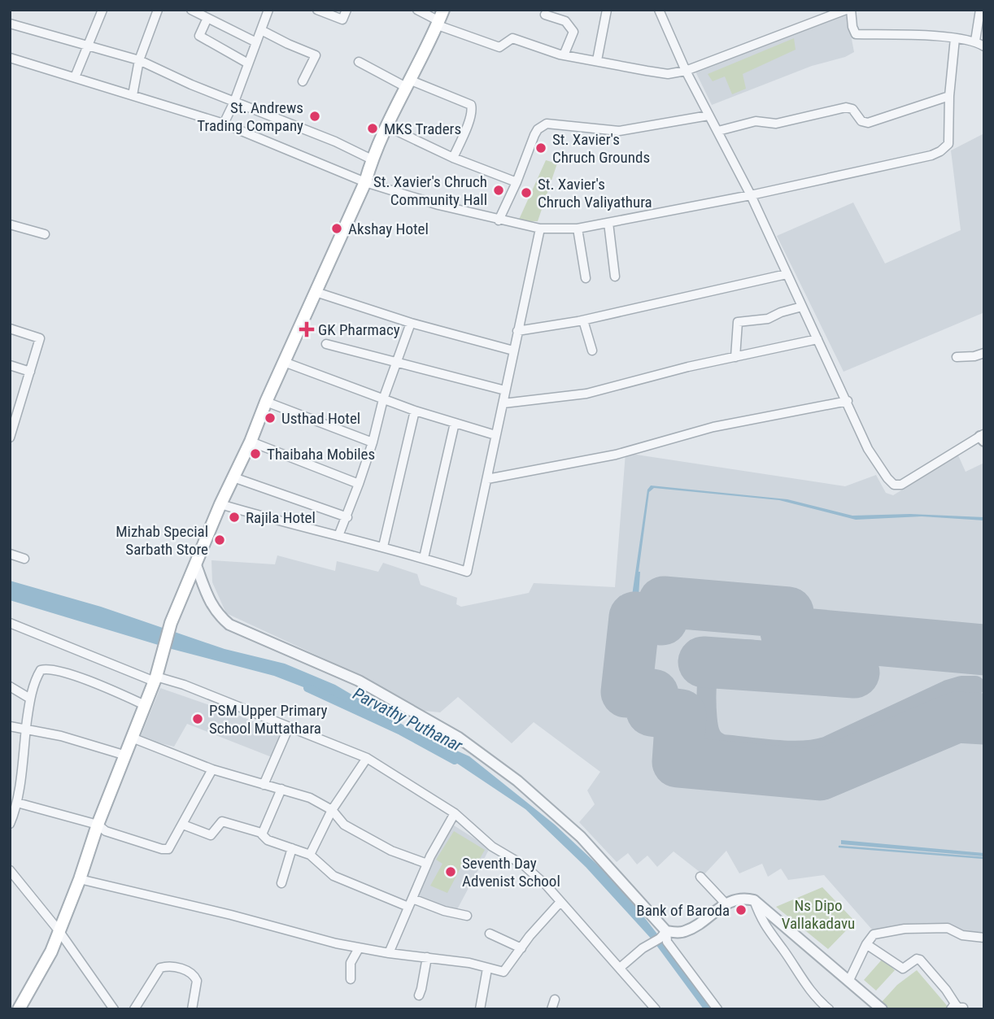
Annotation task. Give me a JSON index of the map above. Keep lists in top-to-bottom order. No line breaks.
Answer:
{"water":["Parvathy Puthanar"],"parks":["Ns Dipo Vallakadavu"],"places":{"other":["St. Andrews Trading Company","MKS Traders","St. Xavier's Chruch Grounds","St. Xavier's Chruch Community Hall","St. Xavier's Chruch Valiyathura","Akshay Hotel","Usthad Hotel","Thaibaha Mobiles","Rajila Hotel","Mizhab Special Sarbath Store","PSM Upper Primary School Muttathara","Seventh Day Advenist School","Bank of Baroda"],"health":["GK Pharmacy"]}}
